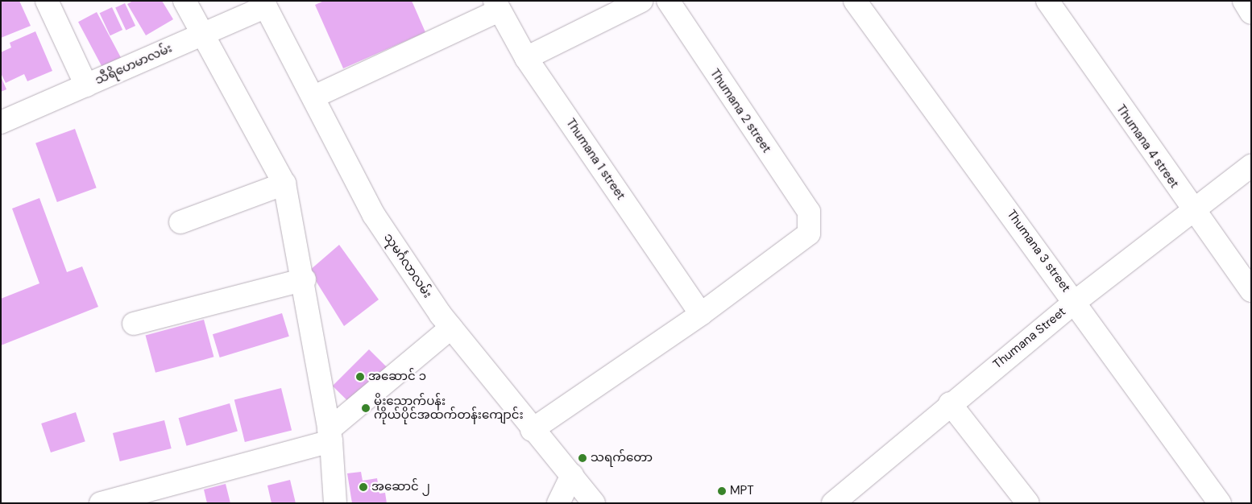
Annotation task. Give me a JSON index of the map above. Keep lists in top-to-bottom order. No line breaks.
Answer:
{"streets":{"street":["သီရိဟေမာလမ်း","Thumana 2 street","Thumana 4 street","Thumana 1 street","Thumana 3 street","သုမင်္ဂလာလမ်း","Thumana Street"]},"crossings":[["သီရိဟေမာလမ်း","သုမင်္ဂလာလမ်း"],["Thumana 2 street","Thumana 1 street"],["Thumana 4 street","Thumana Street"],["Thumana 3 street","Thumana Street"]],"places":["အဆောင် ၁","မိုးသောက်ပန်း ကိုယ်ပိုင်အထက်တန်းကျောင်း","သရက်တော","အဆောင် ၂","MPT"]}
